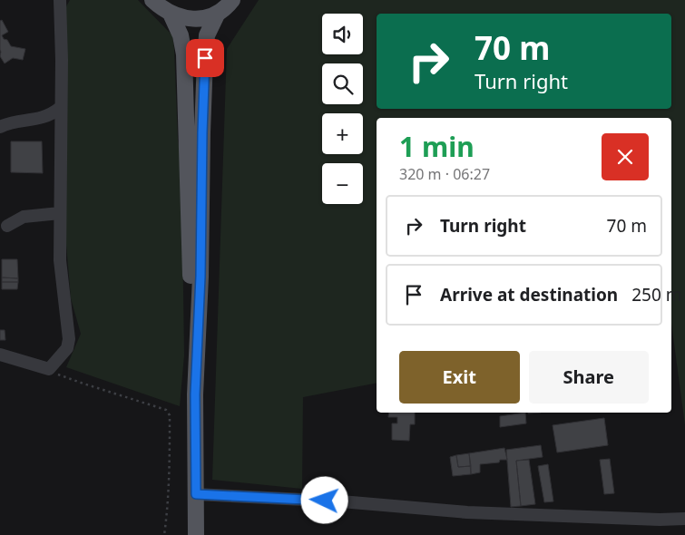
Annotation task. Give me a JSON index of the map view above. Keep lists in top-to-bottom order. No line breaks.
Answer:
{"page":{"map_buttons":["+","−"],"turn":["70 m","Turn right"],"heading":["1 min","320 m · 06:27"],"list":[{"name":"Turn right","value":"70 m"},{"name":"Arrive at destination","value":"250 m"}],"buttons":["Exit","Share"]}}
